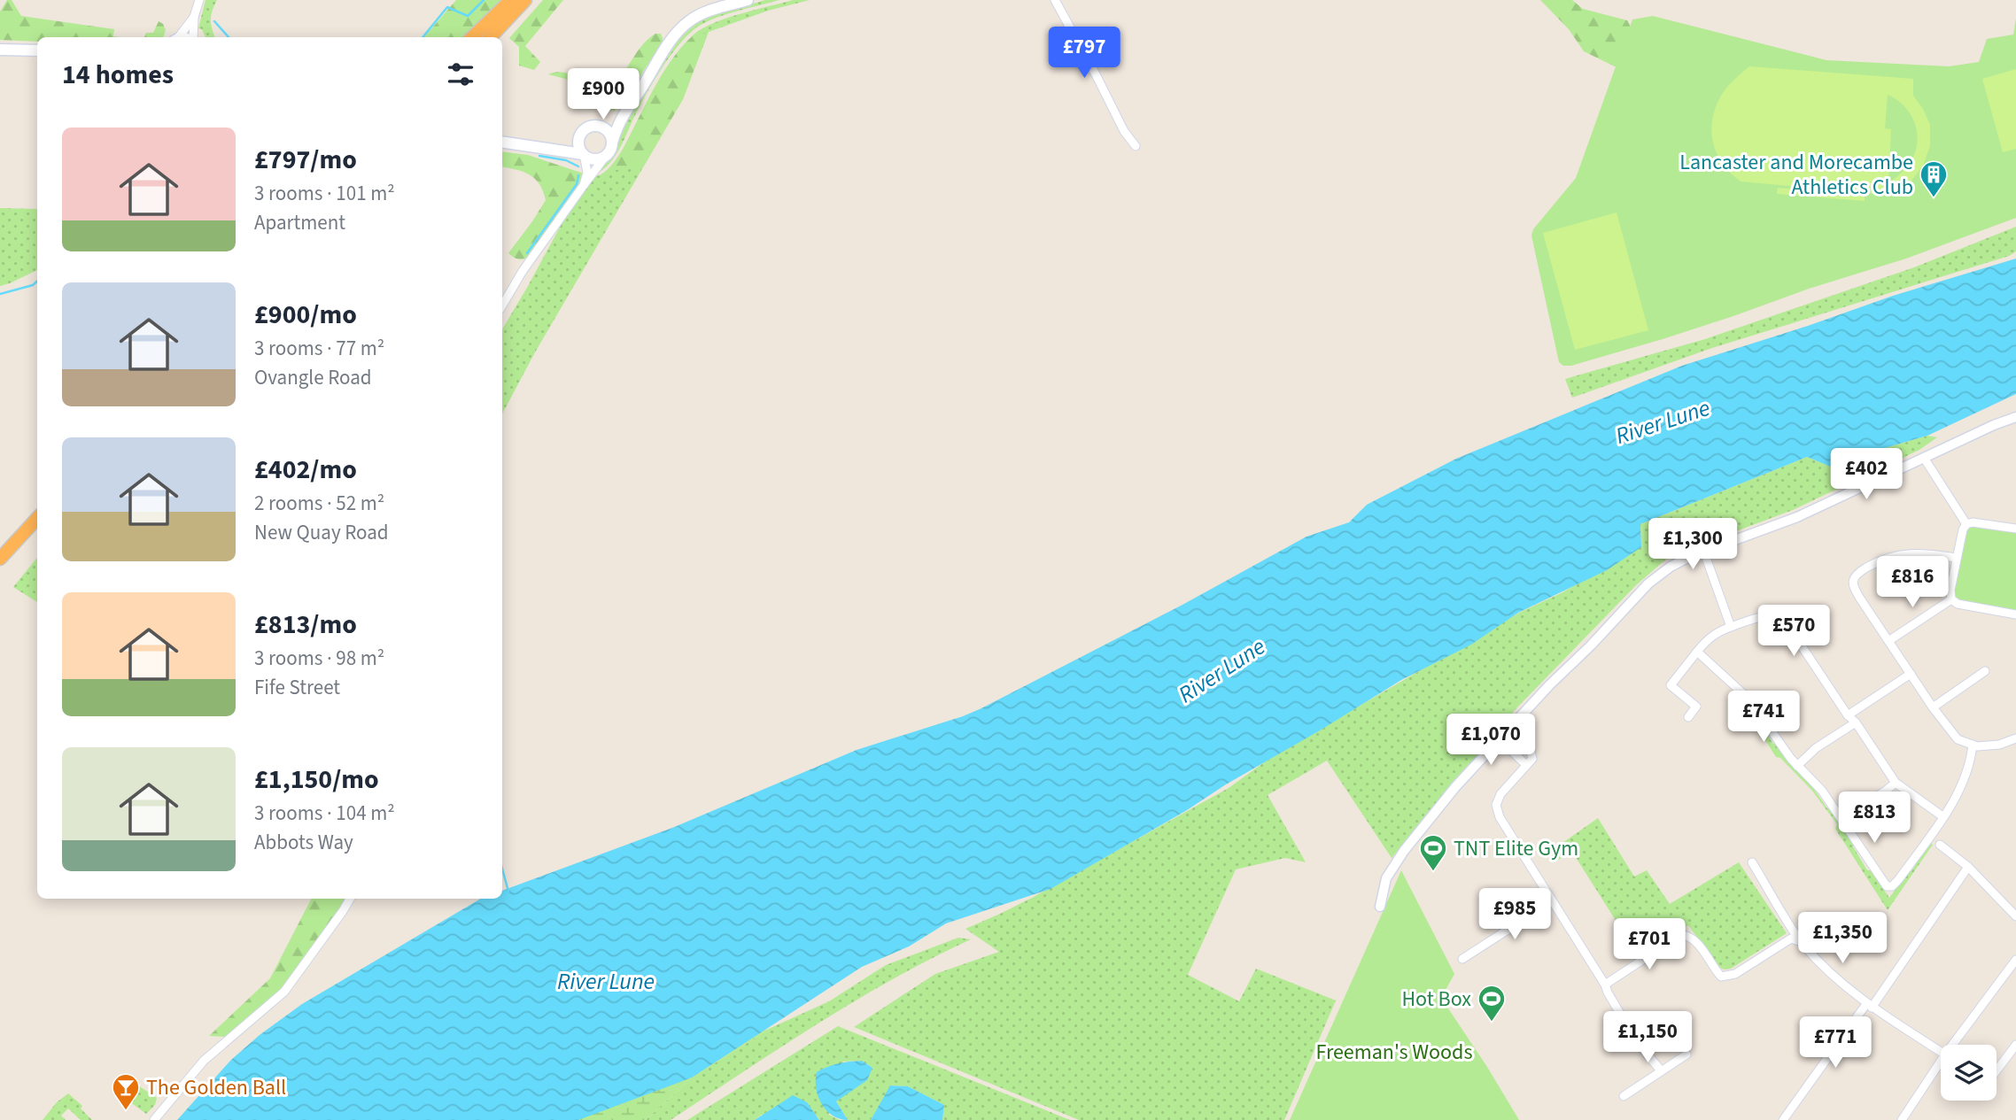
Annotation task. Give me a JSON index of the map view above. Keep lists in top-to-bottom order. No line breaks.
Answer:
{"water":["River Lune"],"parks":["Freeman's Woods"],"places":{"building":["Lancaster and Morecambe Athletics Club"],"sports":["TNT Elite Gym","Hot Box"],"bar":["The Golden Ball"]},"page":{"price":["£797","£900","£402","£1,300","£816","£570","£741","£1,070","£813","£985","£1,350","£701","£1,150","£771"],"heading":"14 homes","list":[{"name":"£797/mo","note":"3 rooms · 101 m² · Apartment"},{"name":"£900/mo","note":"3 rooms · 77 m² · Ovangle Road"},{"name":"£402/mo","note":"2 rooms · 52 m² · New Quay Road"},{"name":"£813/mo","note":"3 rooms · 98 m² · Fife Street"},{"name":"£1,150/mo","note":"3 rooms · 104 m² · Abbots Way"}]}}
